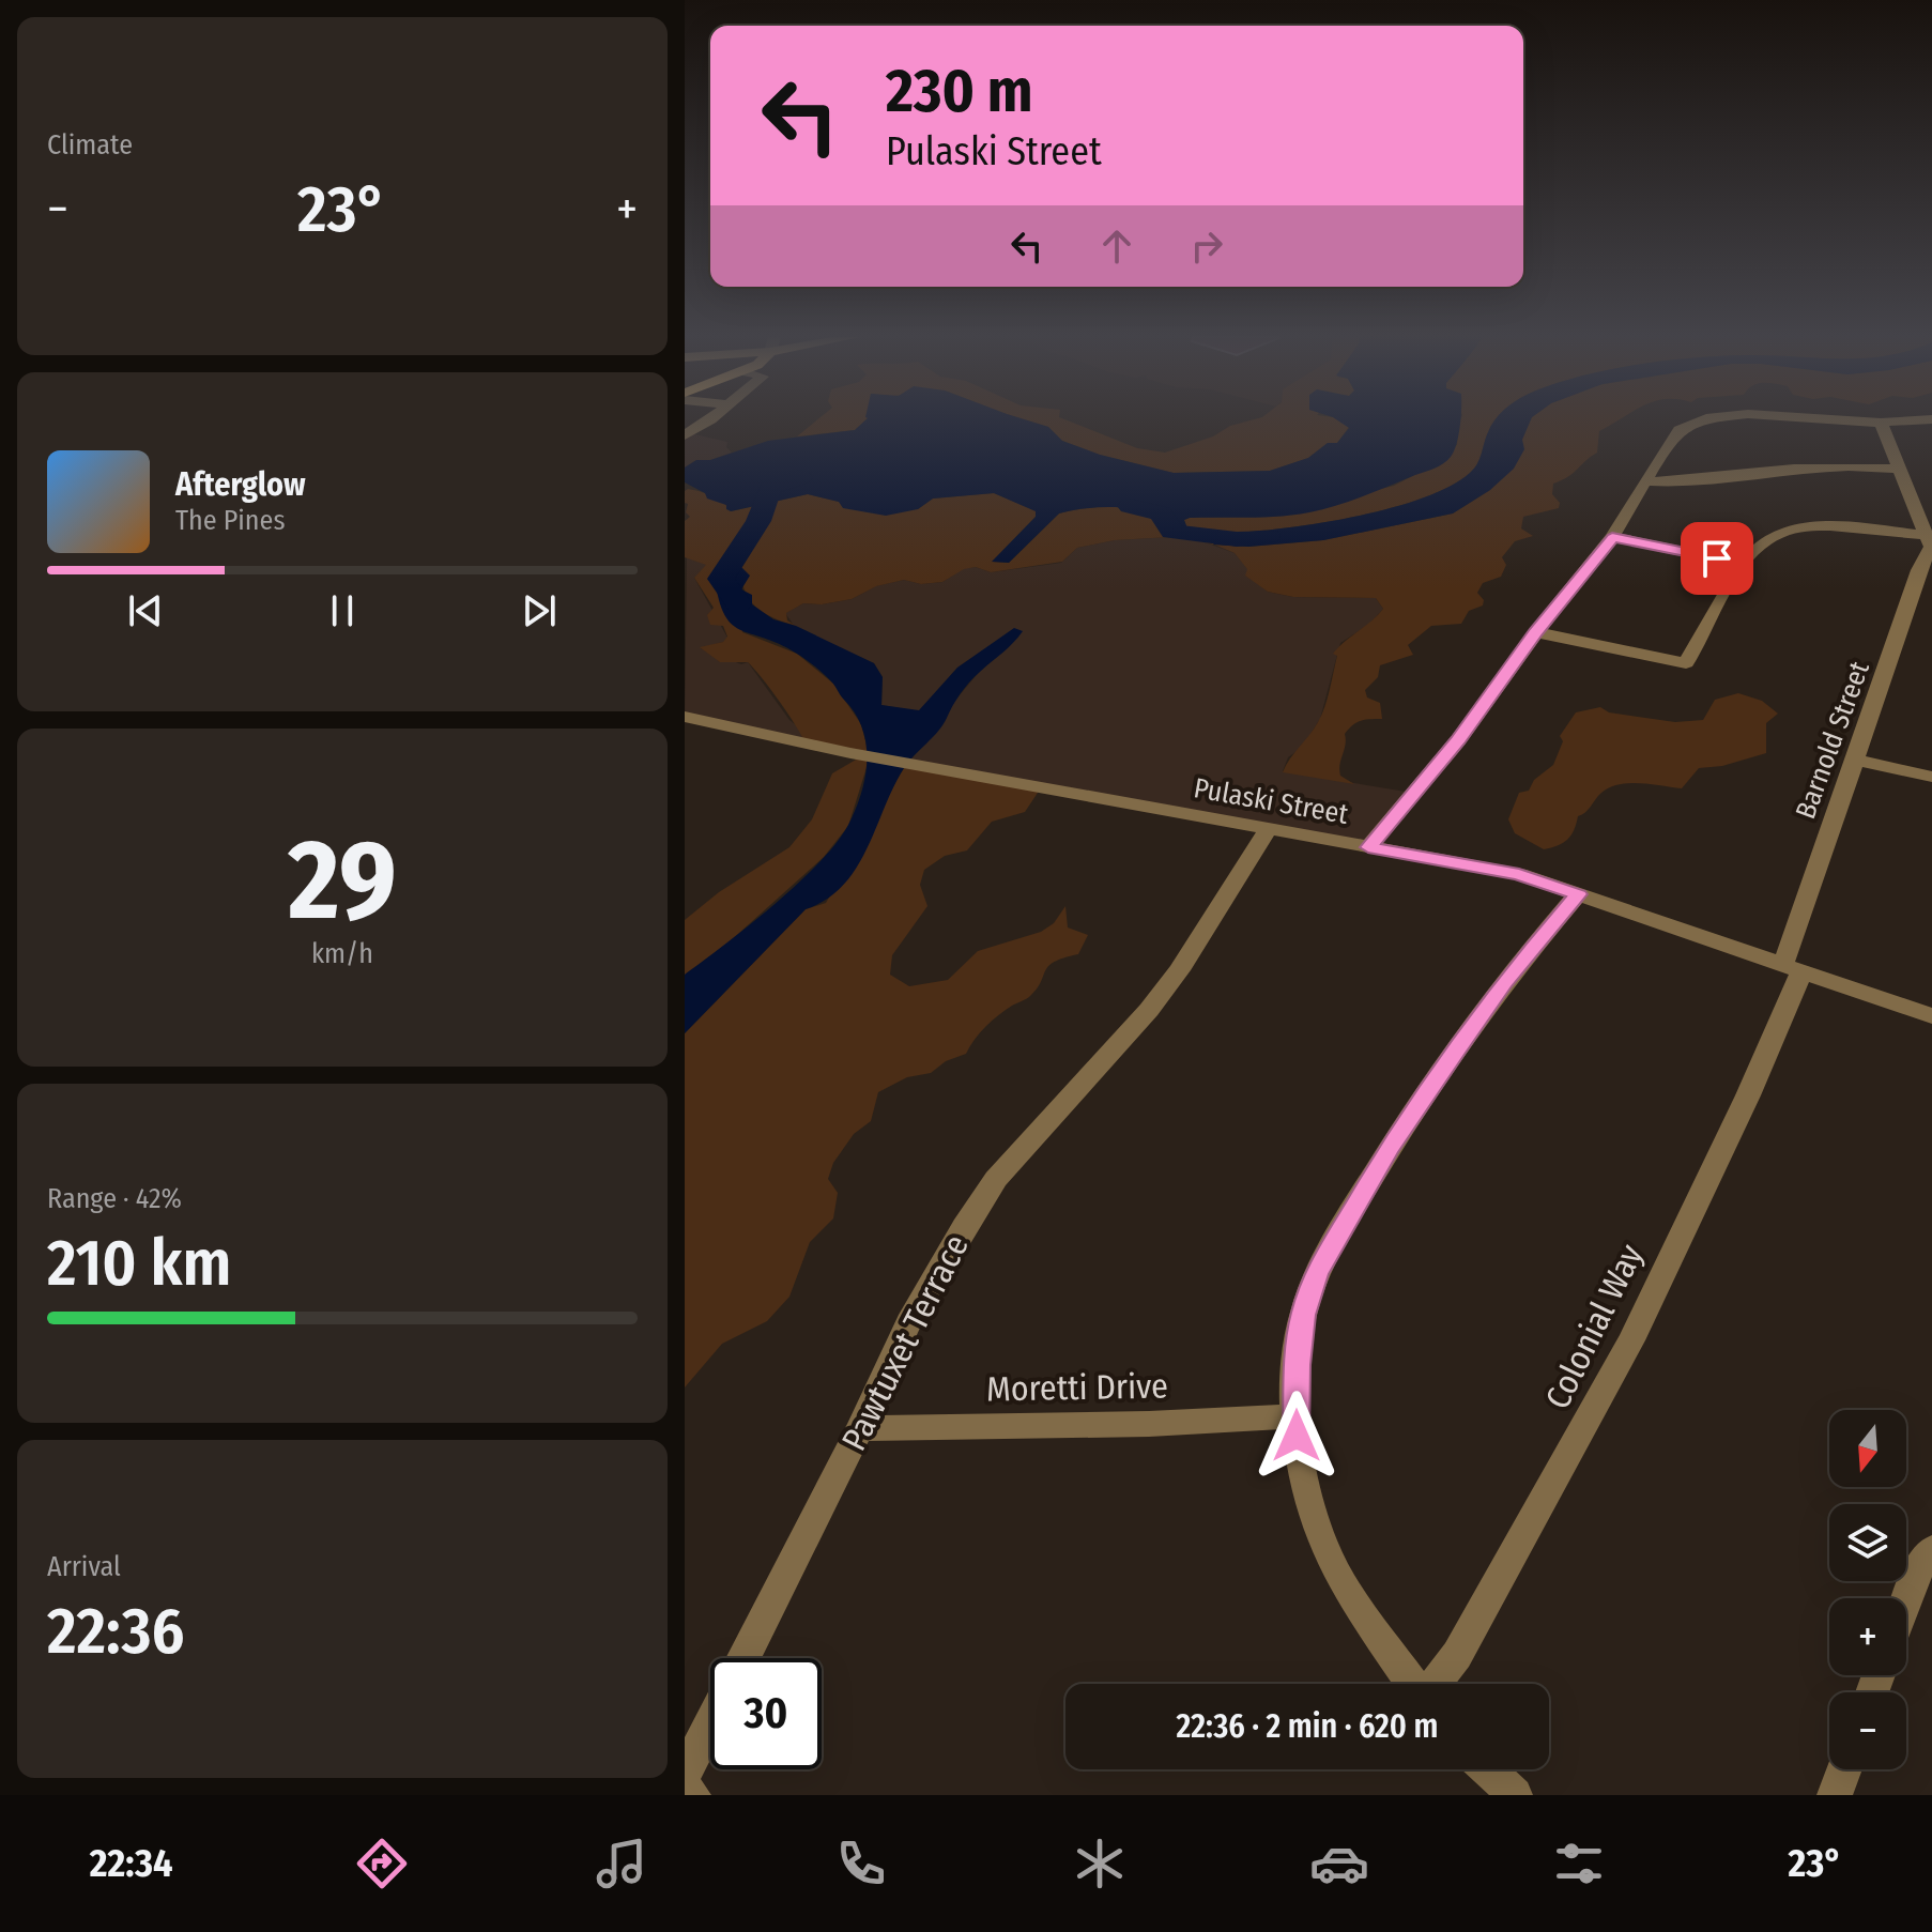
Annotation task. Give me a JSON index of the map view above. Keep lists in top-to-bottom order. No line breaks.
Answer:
{"streets":{"street":["Barnold Street","Pulaski Street","Colonial Way","Pawtuxet Terrace","Moretti Drive"]},"crossings":[["Barnold Street","Pulaski Street"],["Barnold Street","Colonial Way"],["Pulaski Street","Colonial Way"],["Pulaski Street","Pawtuxet Terrace"],["Pawtuxet Terrace","Moretti Drive"]],"north":"bottom","page":{"tile":["Climate",["29","km/h"],["Range · 42%","210 km"],["Arrival","22:36"]],"turn":["230 m","Pulaski Street"],"heat":["−","23°","+"],"song":["Afterglow","The Pines"],"map_buttons":["+","−"],"limit":"30","trip":"22:36 · 2 min · 620 m","tabs":["22:34","23°"]}}
